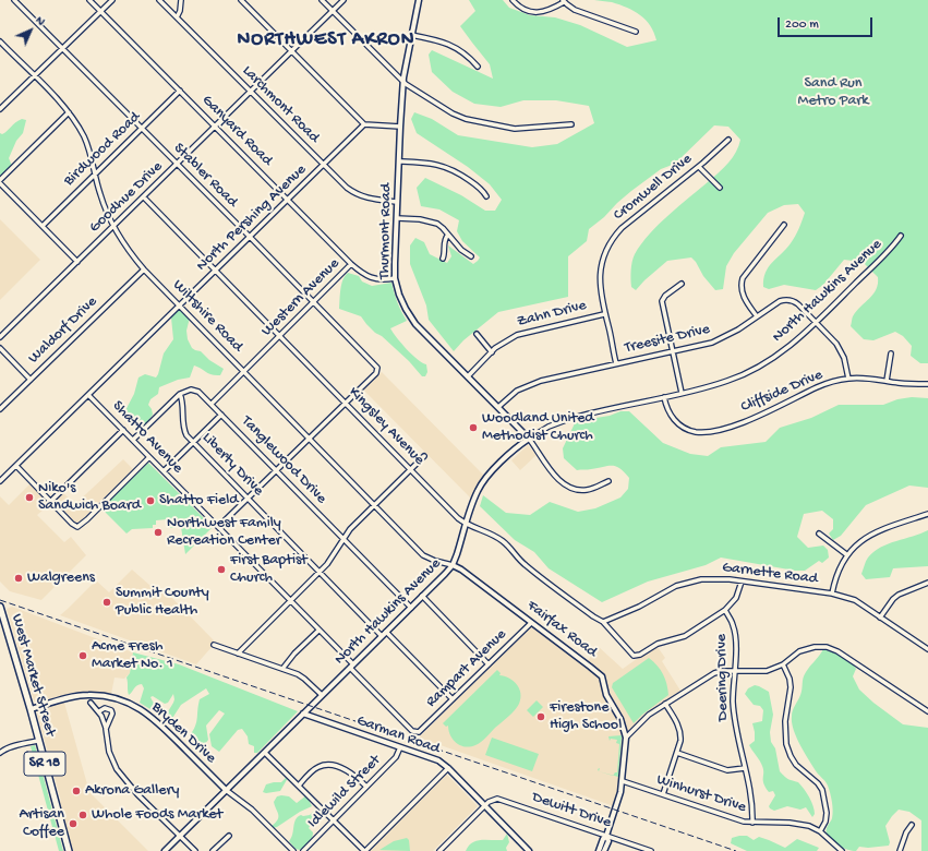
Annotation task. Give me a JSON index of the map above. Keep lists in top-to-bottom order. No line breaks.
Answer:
{"streets":{"main road":["West Market Street","SR 18"],"street":["Larchmont Road","Ganyard Road","Birdwood Road","Stabler Road","Cromwell Drive","Goodhue Drive","North Pershing Avenue","Thurmont Road","North Hawkins Avenue","Western Avenue","Zahn Drive","Wiltshire Road","Waldorf Drive","Treesite Drive","Cliffside Drive","Kingsley Avenue","Shatto Avenue","Tanglewood Drive","Liberty Drive","Garnette Road","Fairfax Road","Rampart Avenue","Deering Drive","Bryden Drive","Garman Road","Idlewild Street","Winhurst Drive","Dewitt Drive"]},"crossings":[["Larchmont Road","Goodhue Drive"],["Larchmont Road","North Pershing Avenue"],["Larchmont Road","Thurmont Road"],["Ganyard Road","Birdwood Road"],["Ganyard Road","Goodhue Drive"],["Ganyard Road","North Pershing Avenue"],["Ganyard Road","Thurmont Road"],["Ganyard Road","Western Avenue"],["Birdwood Road","Stabler Road"],["Birdwood Road","Wiltshire Road"],["Stabler Road","Goodhue Drive"],["Stabler Road","North Pershing Avenue"],["Stabler Road","Western Avenue"],["Stabler Road","Kingsley Avenue"],["Cromwell Drive","Zahn Drive"],["Cromwell Drive","Treesite Drive"],["Goodhue Drive","Wiltshire Road"],["Goodhue Drive","Kingsley Avenue"],["North Pershing Avenue","Wiltshire Road"],["North Pershing Avenue","Kingsley Avenue"],["North Pershing Avenue","Shatto Avenue"],["Thurmont Road","North Hawkins Avenue"],["Thurmont Road","Zahn Drive"],["Thurmont Road","Treesite Drive"],["North Hawkins Avenue","Wiltshire Road"],["North Hawkins Avenue","Treesite Drive"],["North Hawkins Avenue","Cliffside Drive"],["North Hawkins Avenue","Kingsley Avenue"],["North Hawkins Avenue","Shatto Avenue"],["North Hawkins Avenue","Tanglewood Drive"],["North Hawkins Avenue","Liberty Drive"],["North Hawkins Avenue","Fairfax Road"],["North Hawkins Avenue","Bryden Drive"],["North Hawkins Avenue","Garman Road"],["Western Avenue","Wiltshire Road"],["Western Avenue","Kingsley Avenue"],["Western Avenue","Tanglewood Drive"],["Wiltshire Road","Waldorf Drive"],["Wiltshire Road","Fairfax Road"],["Treesite Drive","Cliffside Drive"],["Kingsley Avenue","Garnette Road"],["Kingsley Avenue","Deering Drive"],["Shatto Avenue","Rampart Avenue"],["Tanglewood Drive","Liberty Drive"],["Fairfax Road","Rampart Avenue"],["West Market Street","Bryden Drive"],["Deering Drive","Winhurst Drive"],["Garman Road","Idlewild Street"],["Garman Road","Dewitt Drive"]],"districts":["NORTHWEST AKRON"],"parks":["Sand Run Metro Park"],"places":["Woodland United Methodist Church","Niko's Sandwich Board","Shatto Field","Northwest Family Recreation Center","First Baptist Church","Walgreens","Summit County Public Health","Acme Fresh Market No. 1","Firestone High School","Akrona Gallery","Whole Foods Market","Artisan Coffee"],"scale_bar":"200 m","north":"top right"}
